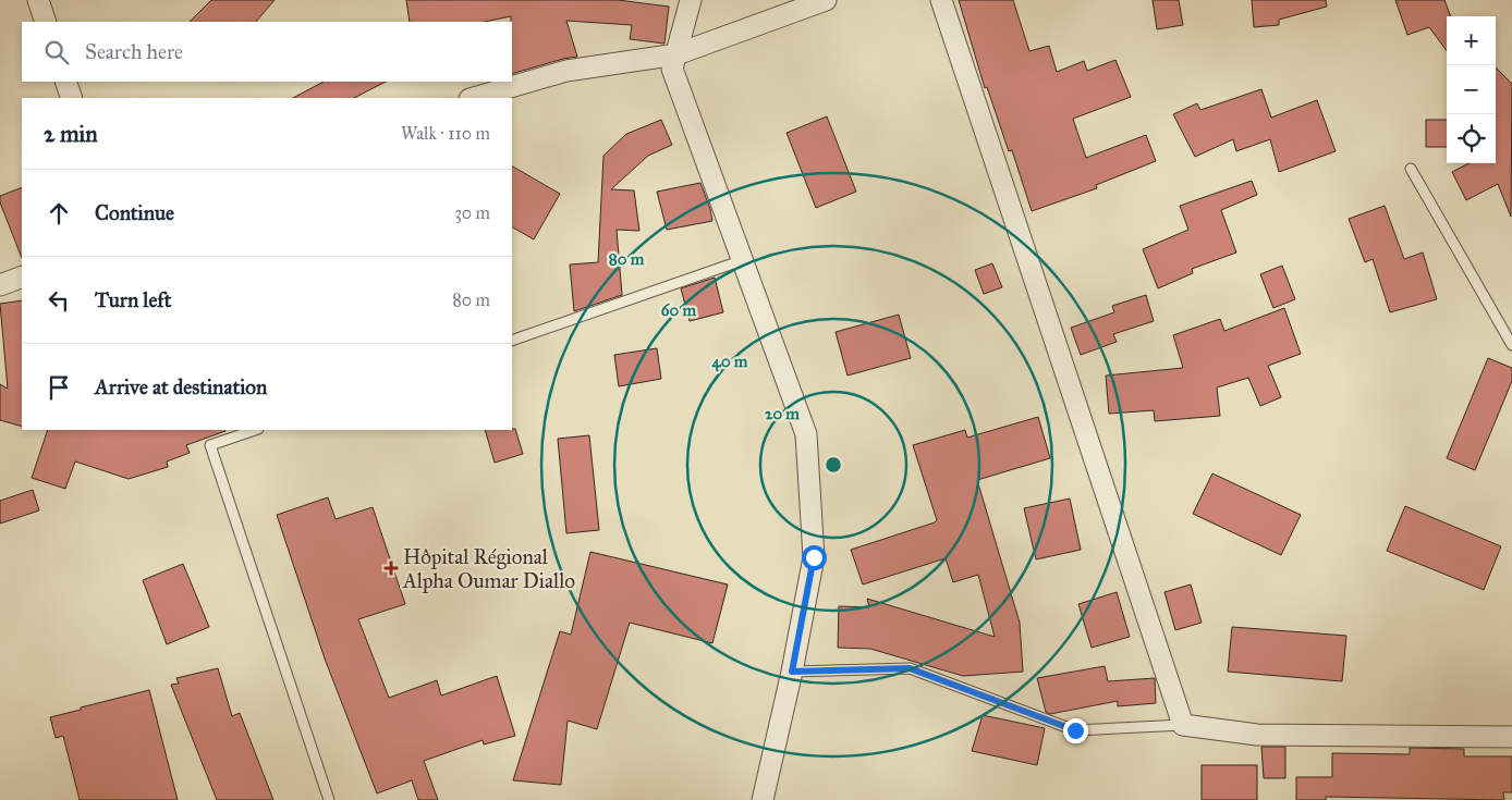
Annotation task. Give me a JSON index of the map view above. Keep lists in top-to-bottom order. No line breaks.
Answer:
{"places":{"health":["Hôpital Régional Alpha Oumar Diallo"]},"page":{"map_buttons":["+","−"],"search":"Search here","heading":["2 min","Walk · 110 m"],"list":[["Continue","30 m"],["Turn left","80 m"],"Arrive at destination"]},"rings":["80 m","60 m","40 m","20 m"]}
